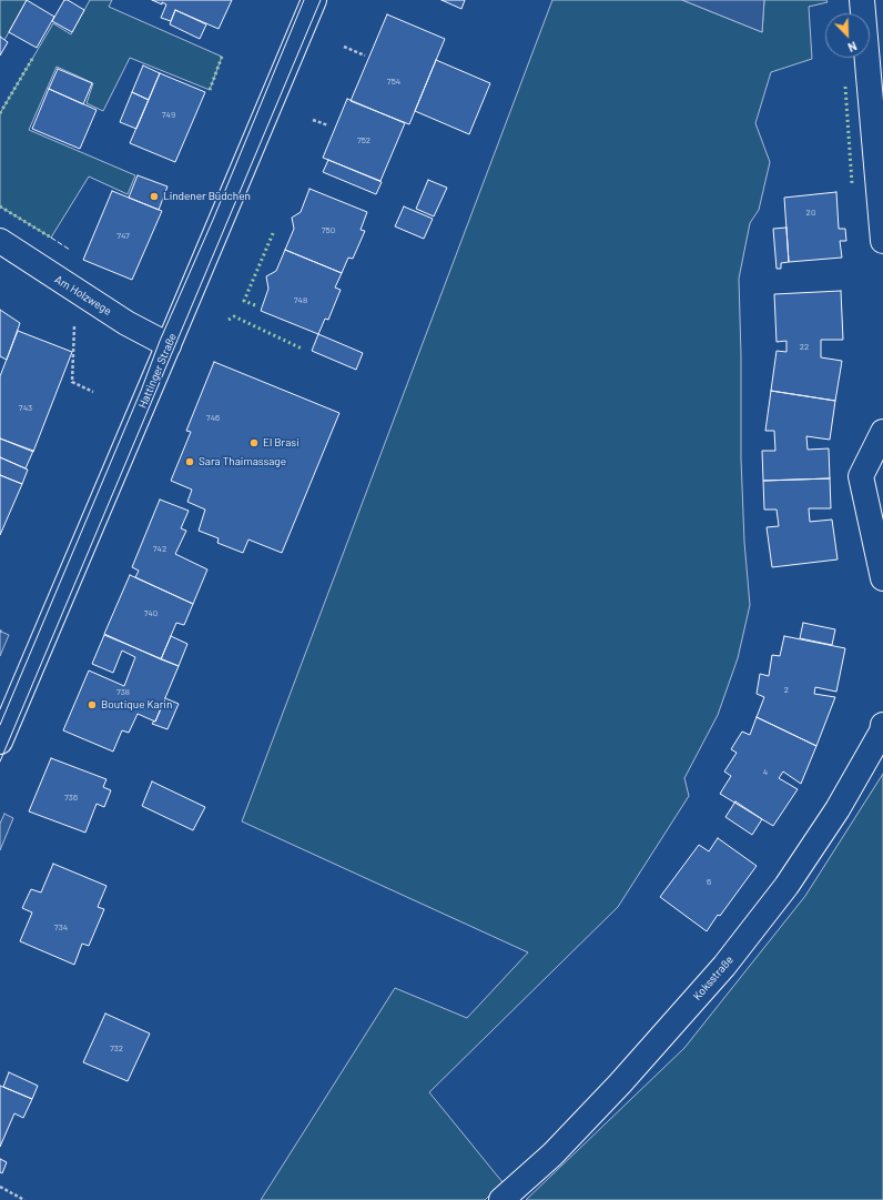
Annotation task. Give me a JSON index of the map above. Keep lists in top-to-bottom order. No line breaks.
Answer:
{"streets":{"street":["Am Holzwege","Hattinger Straße","Koksstraße"]},"crossings":[["Am Holzwege","Hattinger Straße"]],"places":["Lindener Büdchen","El Brasi","Sara Thaimassage","Boutique Karin"],"house_numbers":["754","749","752","20","750","747","748","22","743","746","742","740","2","738","4","736","6","734","732"],"north":"bottom right"}
